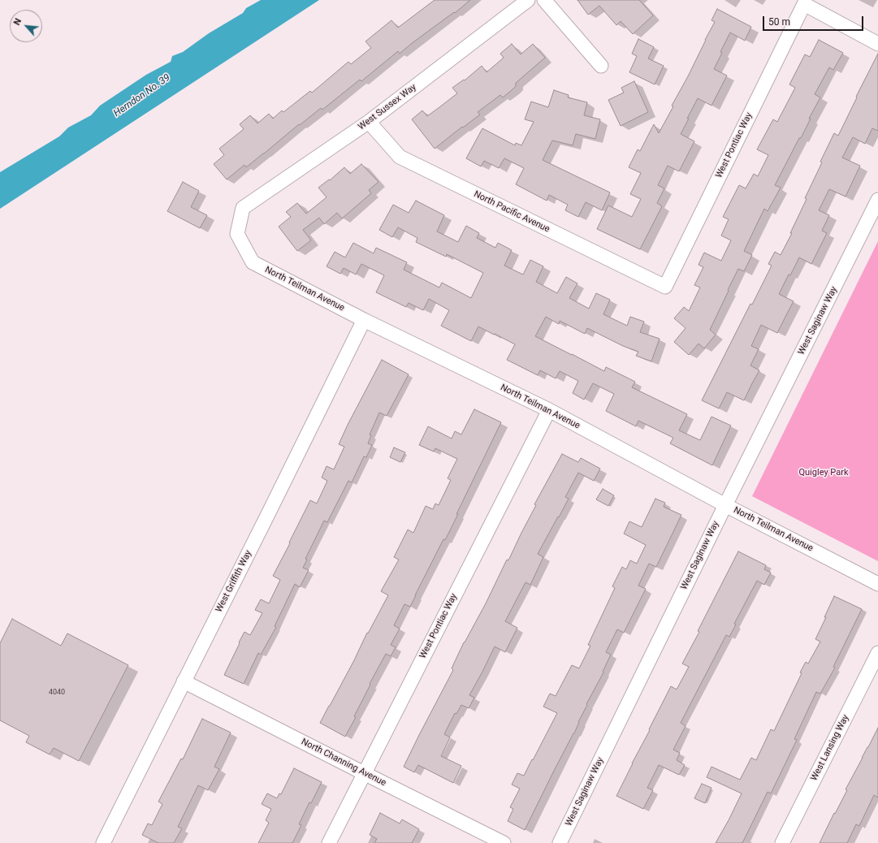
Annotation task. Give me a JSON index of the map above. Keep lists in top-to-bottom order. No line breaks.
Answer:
{"streets":{"street":["West Sussex Way","West Pontiac Way","North Pacific Avenue","North Teilman Avenue","West Saginaw Way","West Griffith Way","West Lansing Way","North Channing Avenue"]},"crossings":[["West Sussex Way","North Pacific Avenue"],["West Sussex Way","North Teilman Avenue"],["West Pontiac Way","North Pacific Avenue"],["West Pontiac Way","North Teilman Avenue"],["West Pontiac Way","North Channing Avenue"],["North Teilman Avenue","West Saginaw Way"],["North Teilman Avenue","West Griffith Way"],["West Griffith Way","North Channing Avenue"]],"water":["Herndon No. 39"],"parks":["Quigley Park"],"house_numbers":["4040"],"scale_bar":"50 m","north":"top left"}
